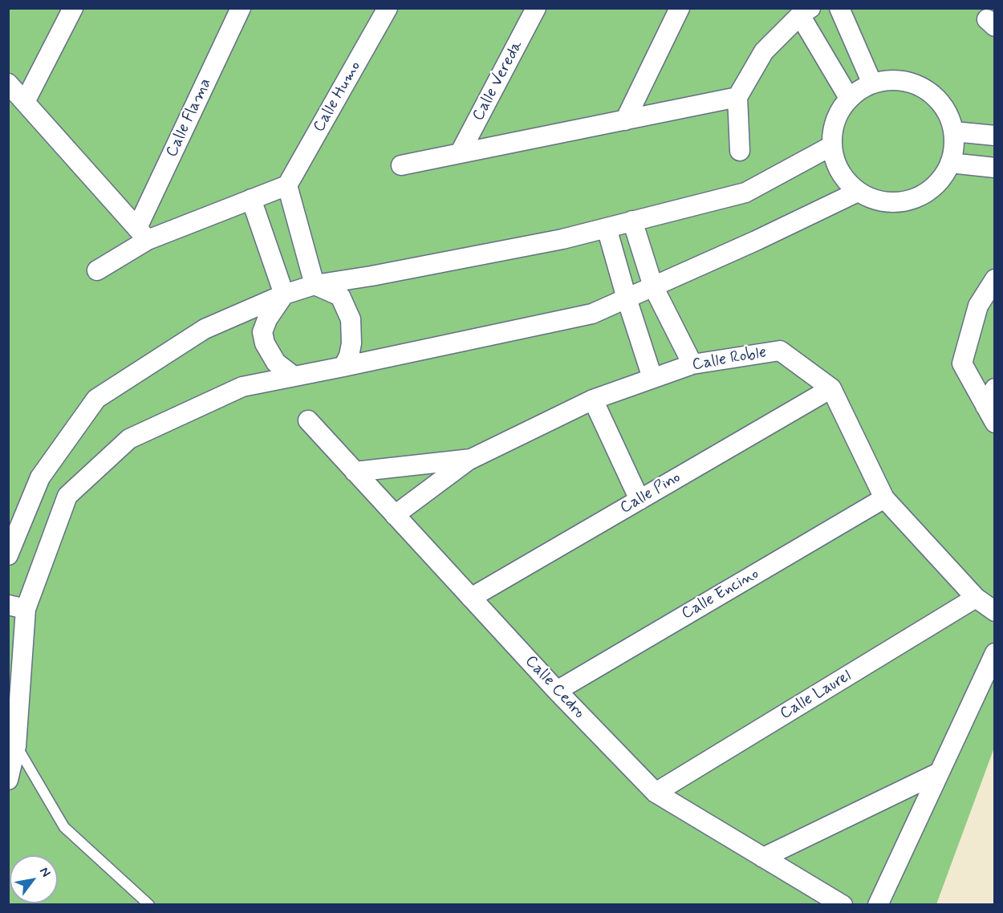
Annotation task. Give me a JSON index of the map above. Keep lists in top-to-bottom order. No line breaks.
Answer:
{"streets":{"street":["Calle Vereda","Calle Humo","Calle Flama","Calle Roble","Calle Pino","Calle Encino","Calle Cedro","Calle Laurel"]},"crossings":[["Calle Roble","Calle Pino"],["Calle Roble","Calle Encino"],["Calle Roble","Calle Cedro"],["Calle Roble","Calle Laurel"],["Calle Pino","Calle Cedro"],["Calle Encino","Calle Cedro"],["Calle Cedro","Calle Laurel"]],"north":"top right"}
